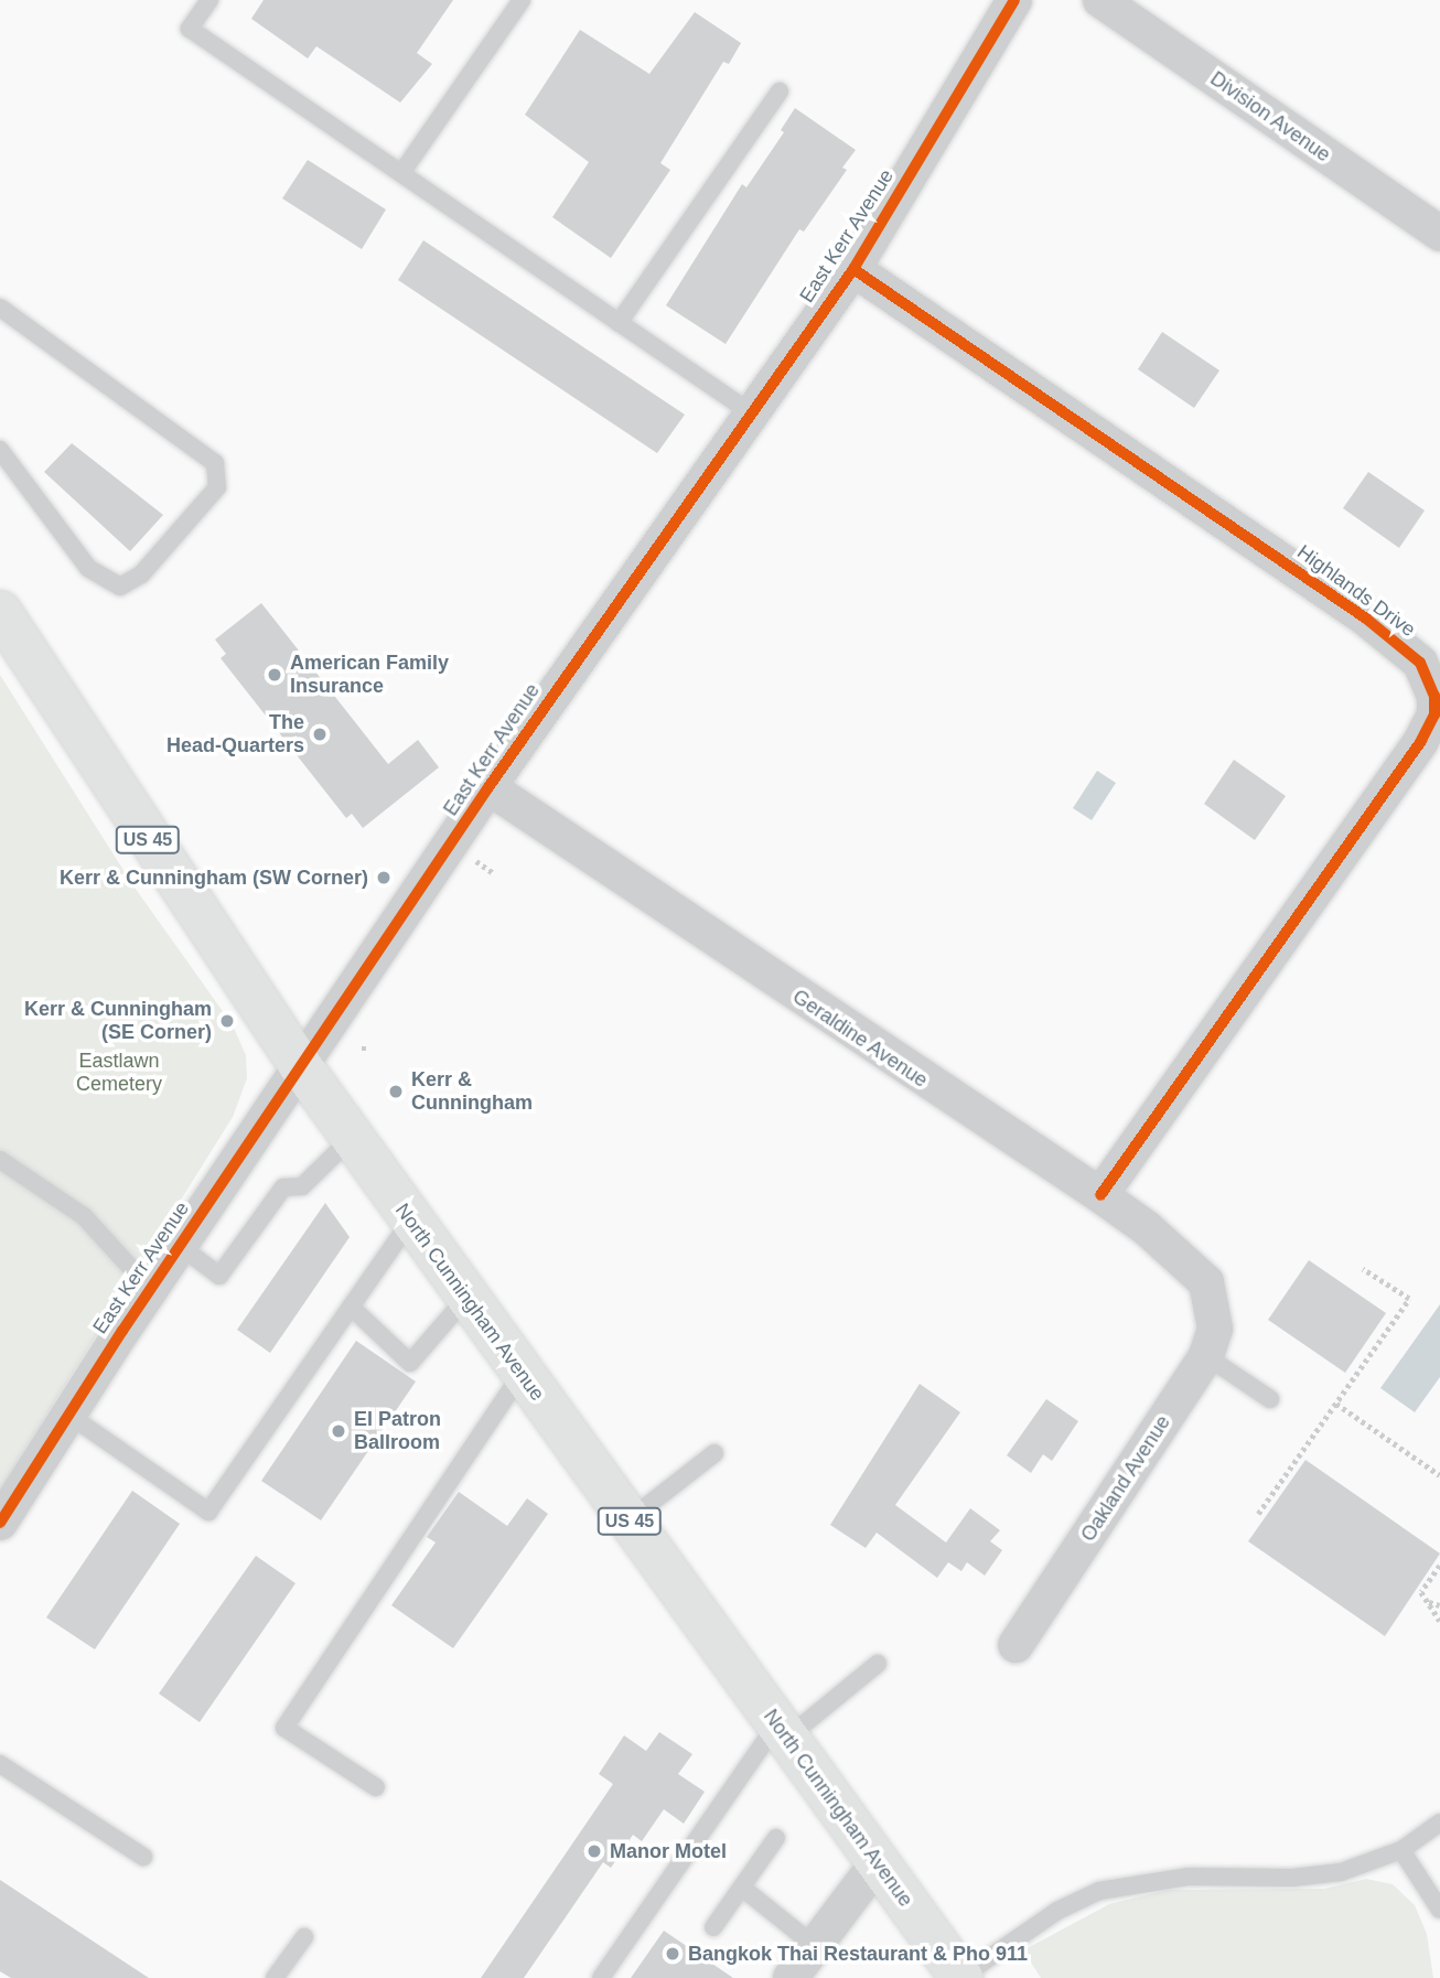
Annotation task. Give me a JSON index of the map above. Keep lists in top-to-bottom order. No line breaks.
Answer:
{"streets":{"main road":["US 45","North Cunningham Avenue"],"street":["Division Avenue","East Kerr Avenue","Highlands Drive","Geraldine Avenue","Oakland Avenue"]},"crossings":[["East Kerr Avenue","Highlands Drive"],["East Kerr Avenue","Geraldine Avenue"],["East Kerr Avenue","North Cunningham Avenue"],["Highlands Drive","Geraldine Avenue"],["Geraldine Avenue","Oakland Avenue"]],"parks":["Eastlawn Cemetery"],"places":["American Family Insurance","The Head-Quarters","Kerr & Cunningham (SW Corner)","Kerr & Cunningham (SE Corner)","Kerr & Cunningham","El Patron Ballroom","Manor Motel","Bangkok Thai Restaurant & Pho 911"]}
